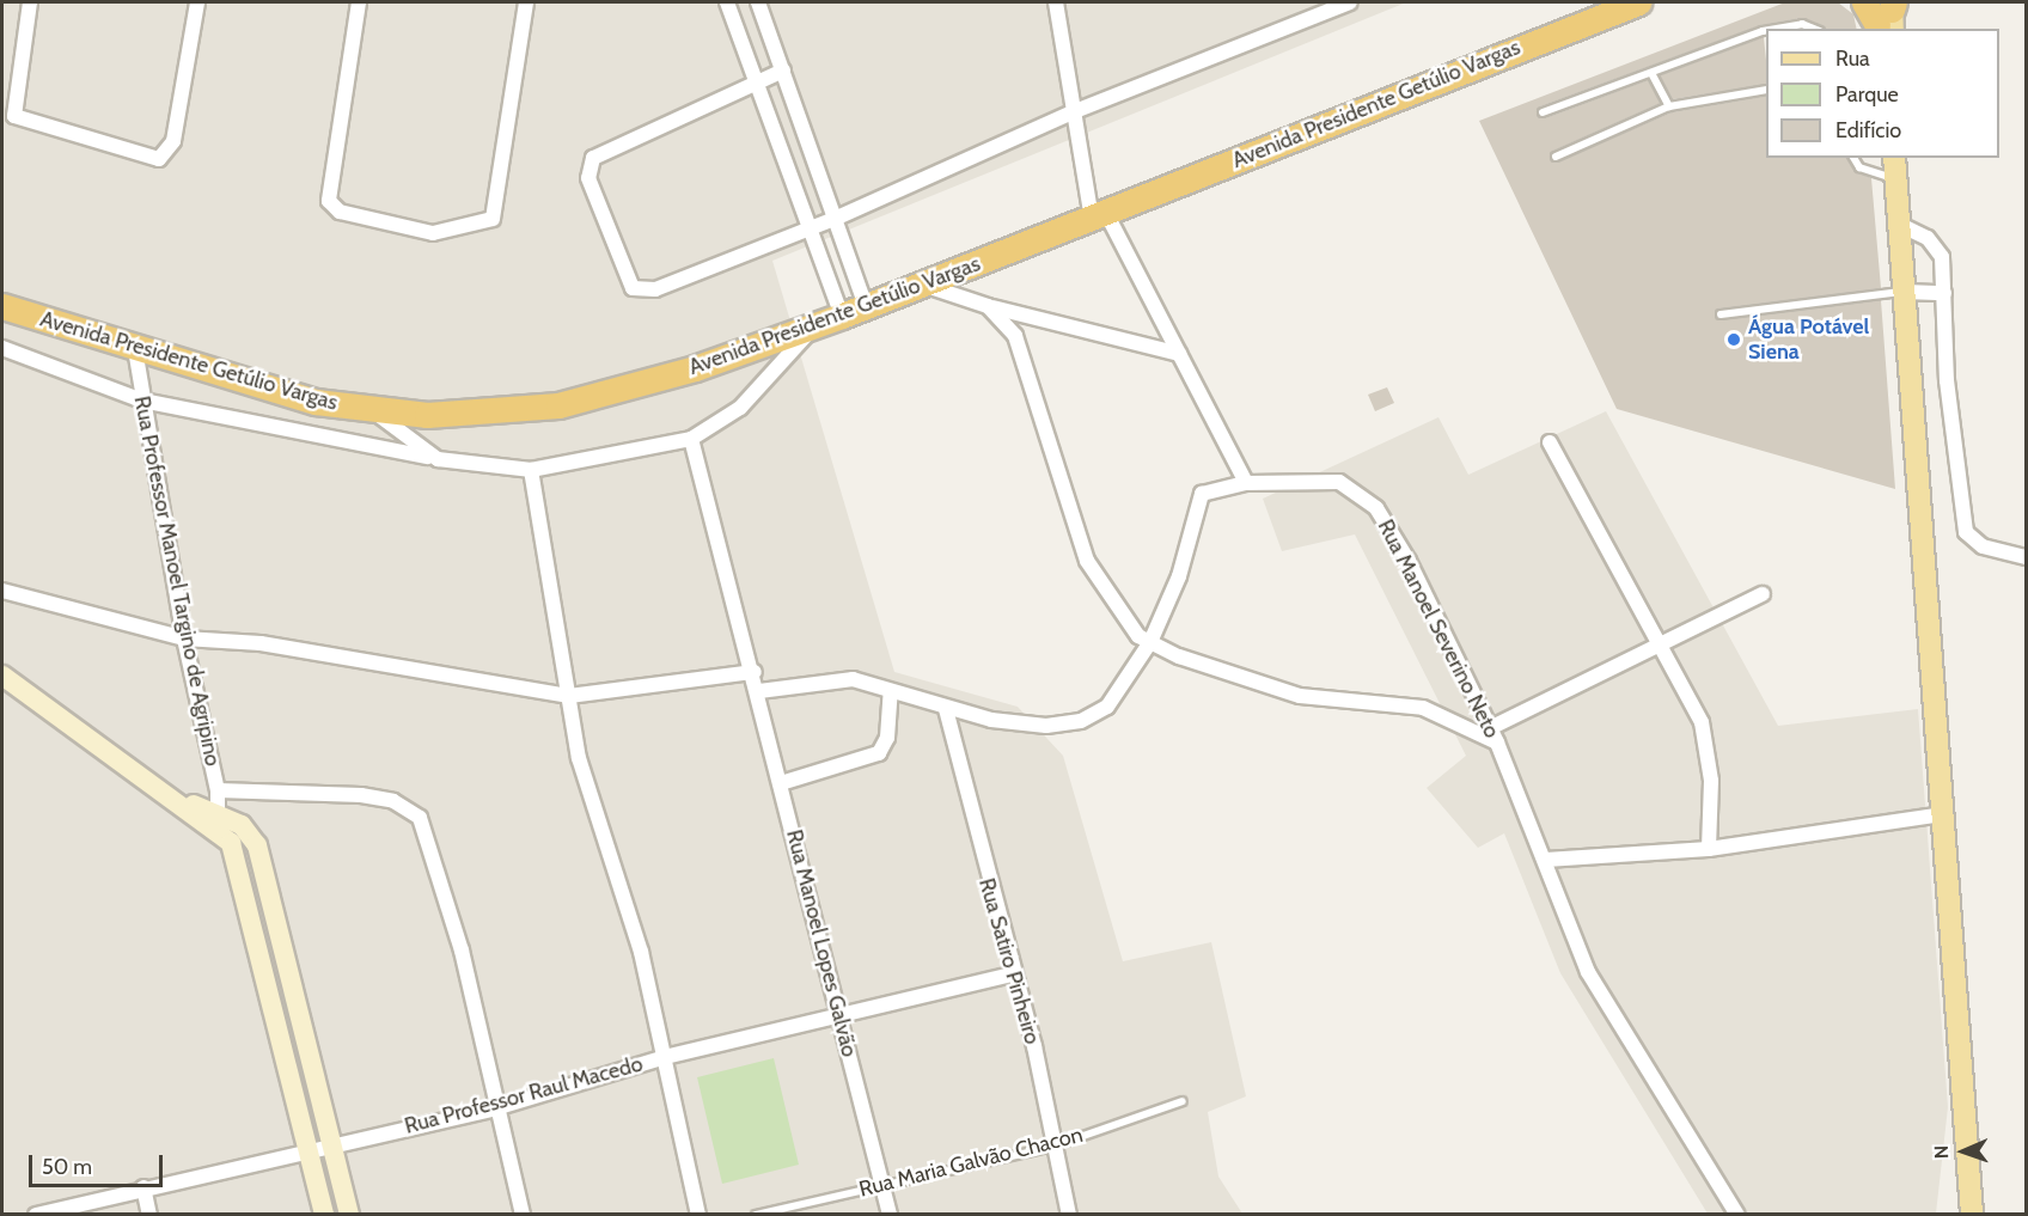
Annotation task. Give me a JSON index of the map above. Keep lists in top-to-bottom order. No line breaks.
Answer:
{"streets":{"highway":["Avenida Presidente Getúlio Vargas"],"street":["Rua Professor Manoel Targino de Agripino","Rua Manoel Severino Neto","Rua Manoel Lopes Galvão","Rua Satiro Pinheiro","Rua Professor Raul Macedo"],"lane":["Rua Maria Galvão Chacon"]},"crossings":[["Avenida Presidente Getúlio Vargas","Rua Professor Manoel Targino de Agripino"],["Rua Professor Manoel Targino de Agripino","Rua Professor Raul Macedo"],["Rua Manoel Severino Neto","Rua Manoel Lopes Galvão"],["Rua Manoel Severino Neto","Rua Satiro Pinheiro"],["Rua Manoel Lopes Galvão","Rua Professor Raul Macedo"],["Rua Manoel Lopes Galvão","Rua Maria Galvão Chacon"],["Rua Satiro Pinheiro","Rua Professor Raul Macedo"],["Rua Satiro Pinheiro","Rua Maria Galvão Chacon"]],"places":["Água Potável Siena"],"legend":["Rua","Parque","Edifício"],"scale_bar":"50 m","north":"left"}
